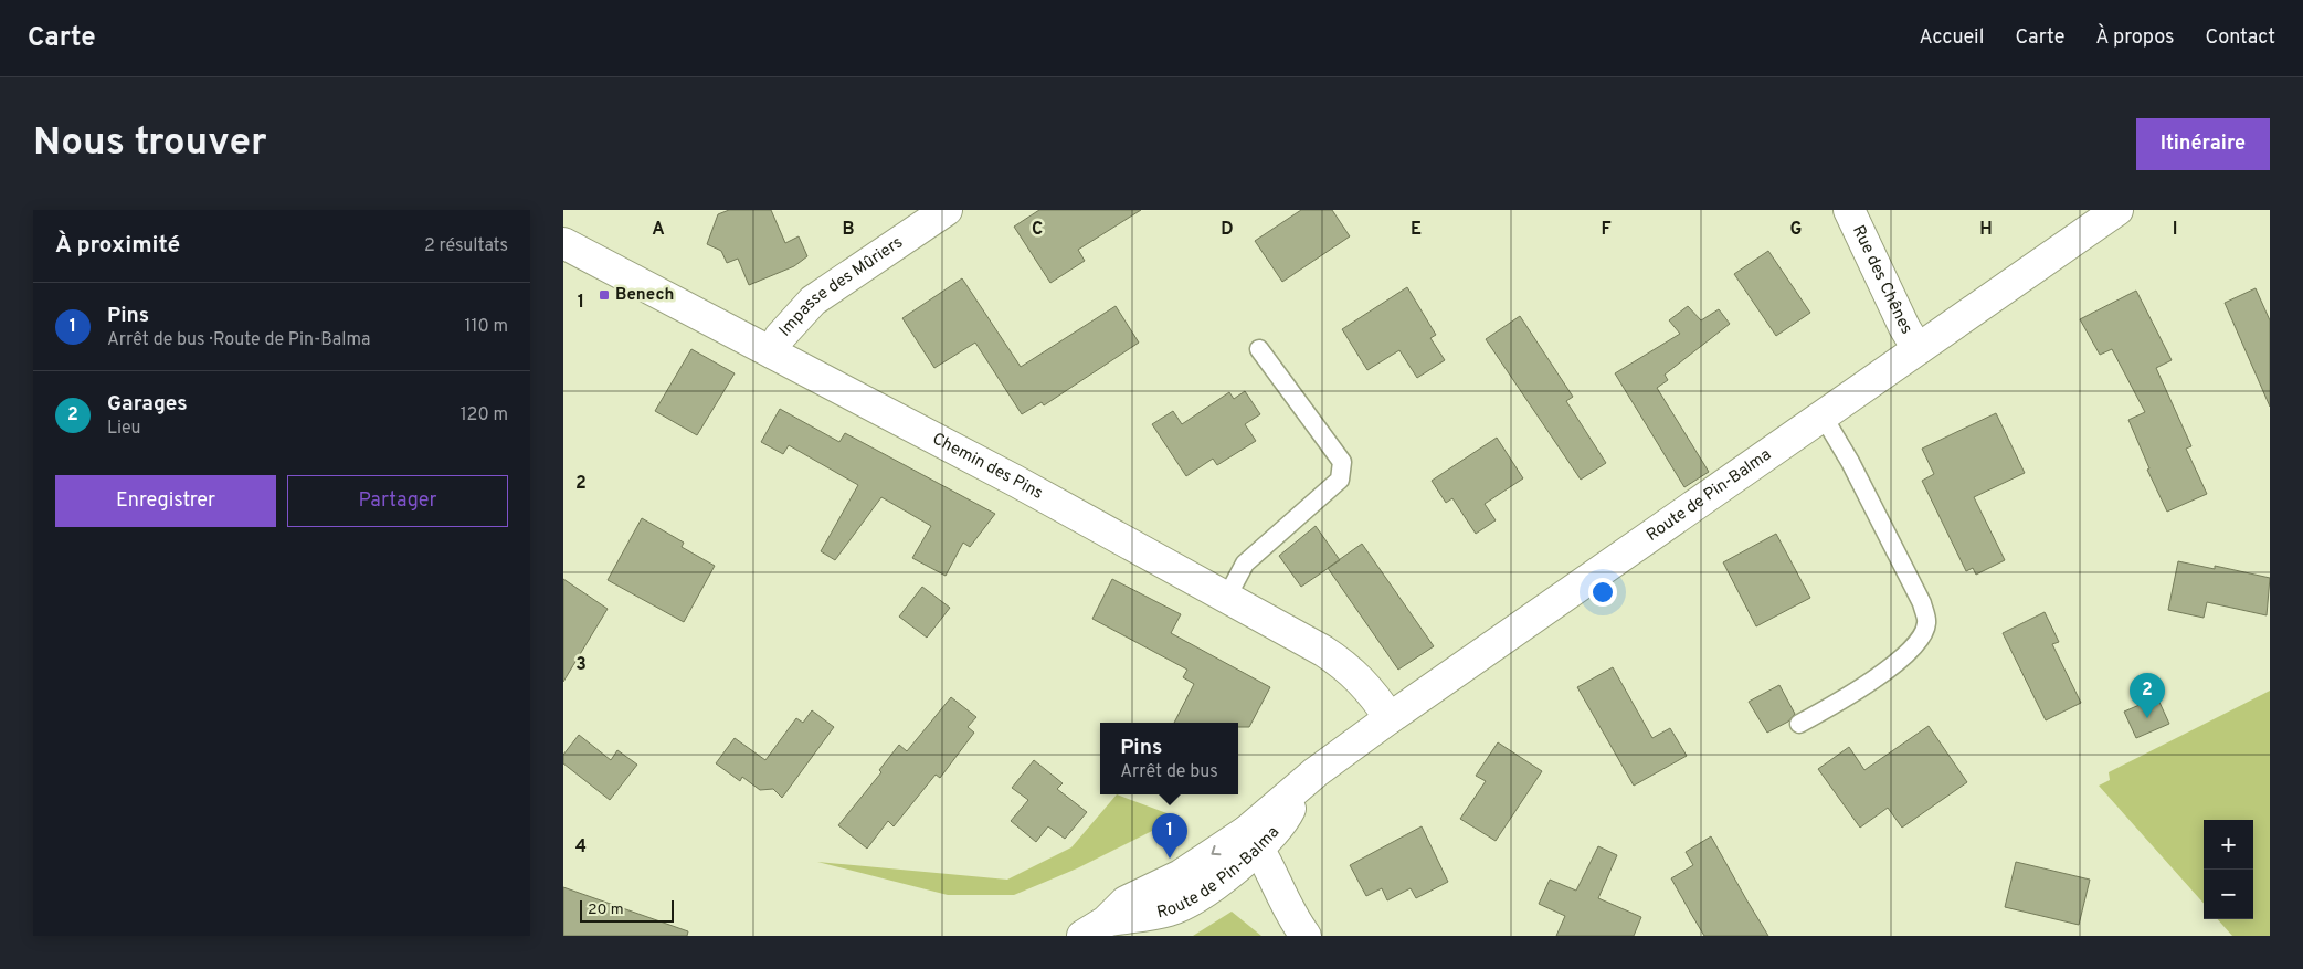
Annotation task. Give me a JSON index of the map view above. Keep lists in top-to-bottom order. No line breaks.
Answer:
{"streets":{"street":["Rue des Chênes","Impasse des Mûriers","Chemin des Pins","Route de Pin-Balma"]},"crossings":[["Rue des Chênes","Route de Pin-Balma"],["Impasse des Mûriers","Chemin des Pins"],["Chemin des Pins","Route de Pin-Balma"]],"places":{"transit":["Benech"]},"scale_bar":"20 m","page":{"header":"Carte","nav":["Accueil","Carte","À propos","Contact"],"buttons":["Itinéraire",["Enregistrer","Partager"]],"title":"Nous trouver","heading":["À proximité","2 résultats"],"list":[{"mark":"1","name":"Pins","note":"Arrêt de bus · Route de Pin-Balma","value":"110 m"},{"mark":"2","name":"Garages","note":"Lieu","value":"120 m"}],"pins":["2","1"],"popup":["Pins","Arrêt de bus"],"map_buttons":["+","−"],"scale":"20 m"},"grid":{"columns":["A","B","C","D","E","F","G","H","I"],"rows":["1","2","3","4"]}}
